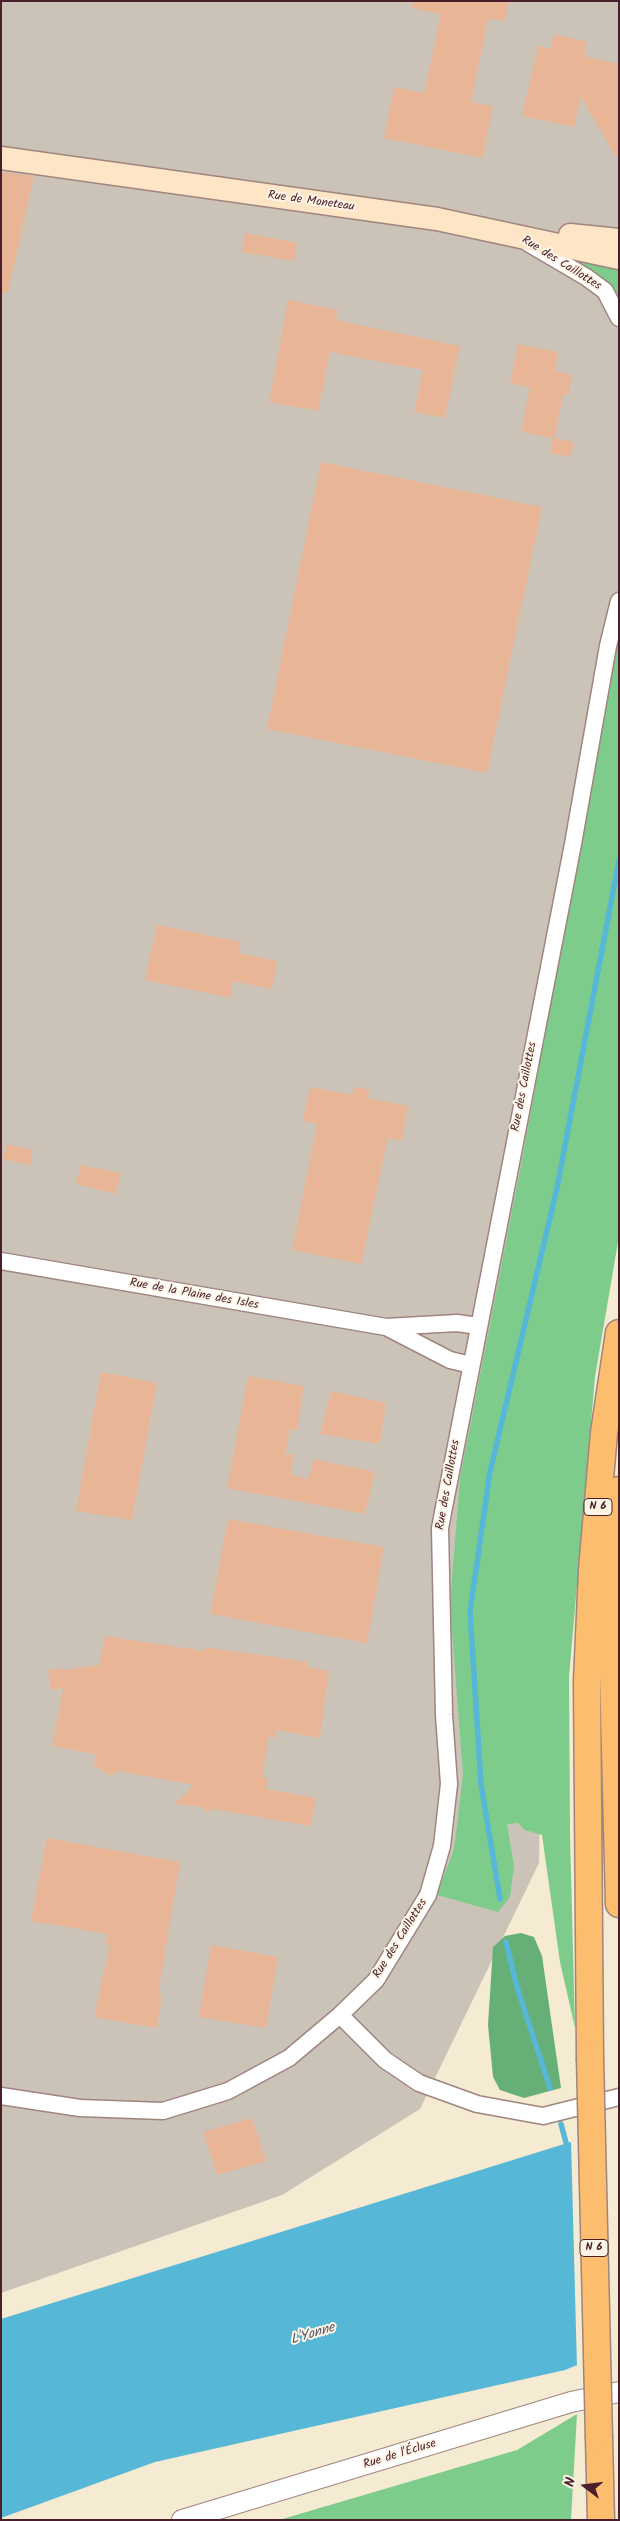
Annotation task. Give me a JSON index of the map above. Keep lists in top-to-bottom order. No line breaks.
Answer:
{"streets":{"main road":["Rue de Moneteau","N 6"],"street":["Rue des Caillottes","Rue de la Plaine des Isles","Rue de l'Écluse"]},"crossings":[["Rue de Moneteau","Rue des Caillottes"],["Rue des Caillottes","Rue de la Plaine des Isles"]],"water":["L'Yonne"],"north":"left"}
